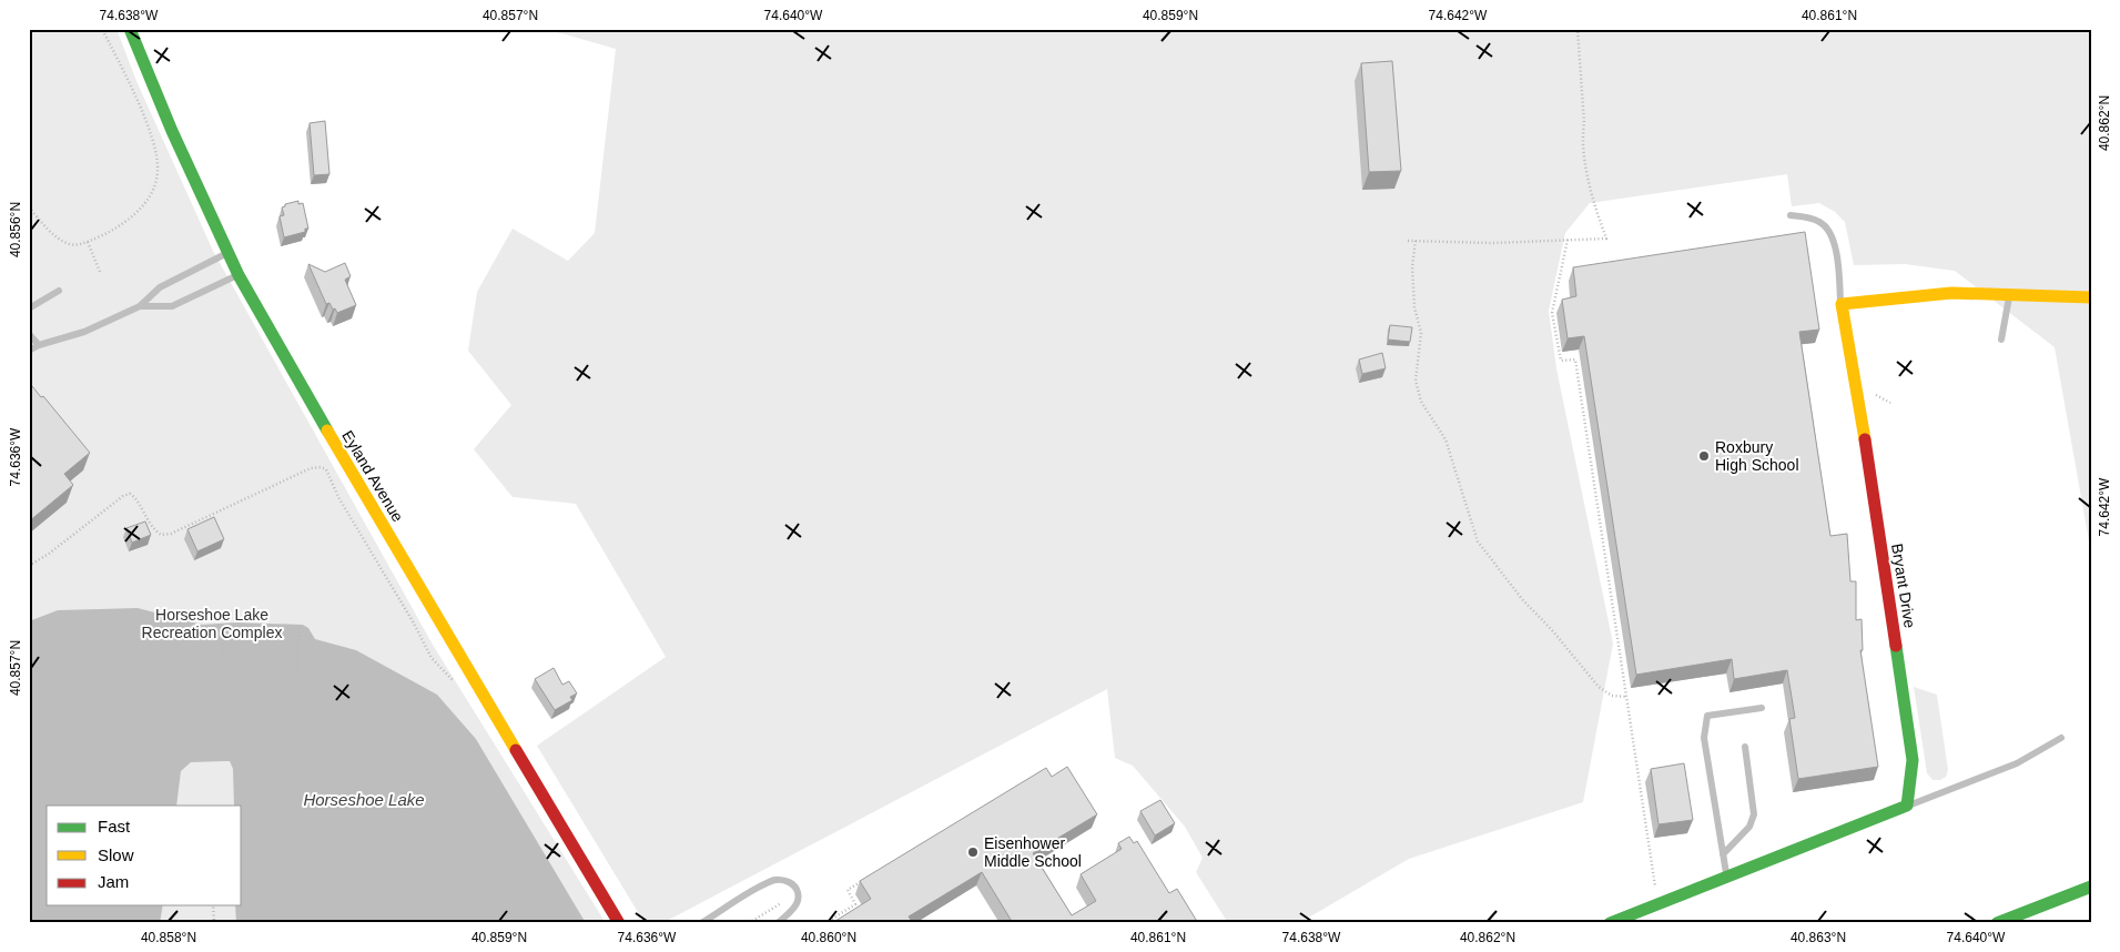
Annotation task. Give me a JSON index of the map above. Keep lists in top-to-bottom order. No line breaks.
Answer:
{"streets":{"street":["Eyland Avenue","Bryant Drive"]},"water":["Horseshoe Lake"],"parks":["Horseshoe Lake Recreation Complex"],"places":["Roxbury High School","Eisenhower Middle School"],"legend":["Fast","Slow","Jam"],"coordinates":["74.638°W","40.857°N","74.640°W","40.859°N","74.642°W","40.861°N","40.862°N","40.856°N","74.636°W","40.858°N","40.860°N","40.863°N"]}
